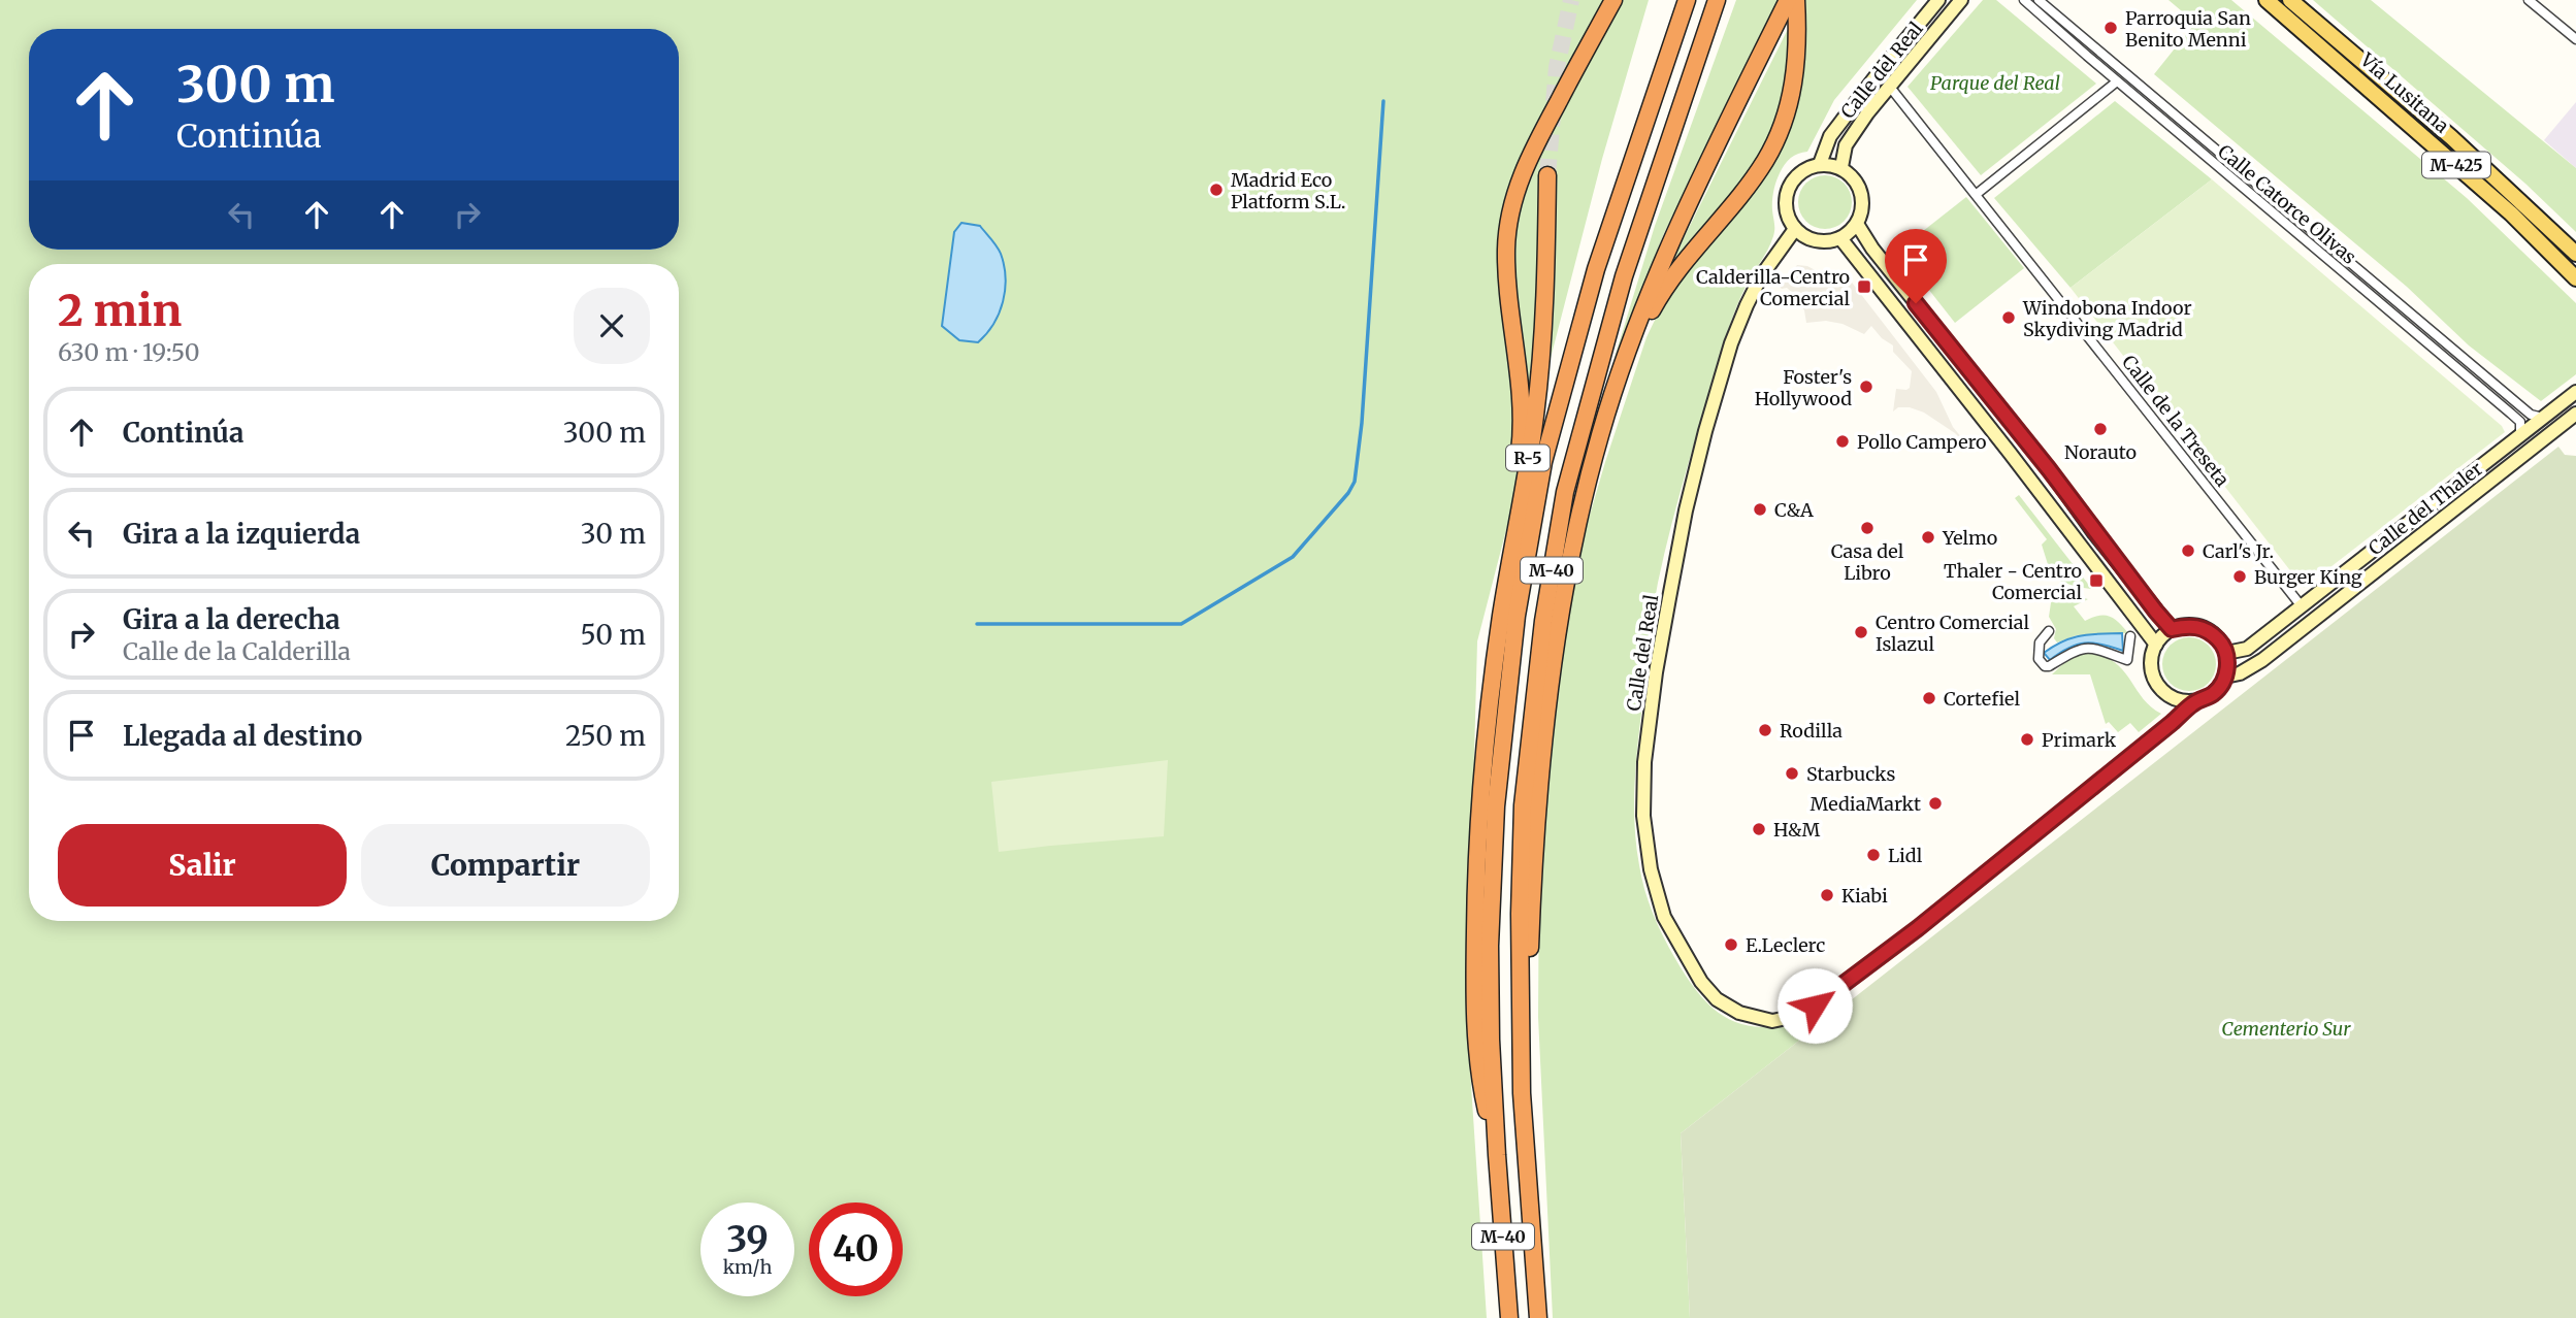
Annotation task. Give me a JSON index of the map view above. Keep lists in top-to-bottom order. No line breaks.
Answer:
{"streets":{"highway":["R-5","M-40"],"main road":["Vía Lusitana","M-425"],"street":["Calle del Real","Calle Catorce Olivas","Calle de la Treseta","Calle del Thaler"]},"crossings":[["Calle del Real","Calle de la Treseta"],["Calle del Real","Calle del Thaler"],["Vía Lusitana","M-425"],["Calle Catorce Olivas","Calle del Thaler"],["Calle de la Treseta","Calle del Thaler"],["R-5","M-40"]],"parks":["Parque del Real","Cementerio Sur"],"places":{"other":["Parroquia San Benito Menni","Madrid Eco Platform S.L.","Windobona Indoor Skydiving Madrid","Foster's Hollywood","Norauto","Pollo Campero","C&A","Casa del Libro","Yelmo","Carl's Jr.","Burger King","Centro Comercial Islazul","Cortefiel","Rodilla","Primark","Starbucks","MediaMarkt","H&M","Lidl","Kiabi","E.Leclerc"],"transit":["Calderilla-Centro Comercial","Thaler - Centro Comercial"]},"page":{"turn":["300 m","Continúa"],"heading":["2 min","630 m · 19:50"],"list":[{"name":"Continúa","value":"300 m"},{"name":"Gira a la izquierda","value":"30 m"},{"name":"Gira a la derecha","note":"Calle de la Calderilla","value":"50 m"},{"name":"Llegada al destino","value":"250 m"}],"buttons":["Salir","Compartir"],"speed":"39 km/h","limit":"40"}}
